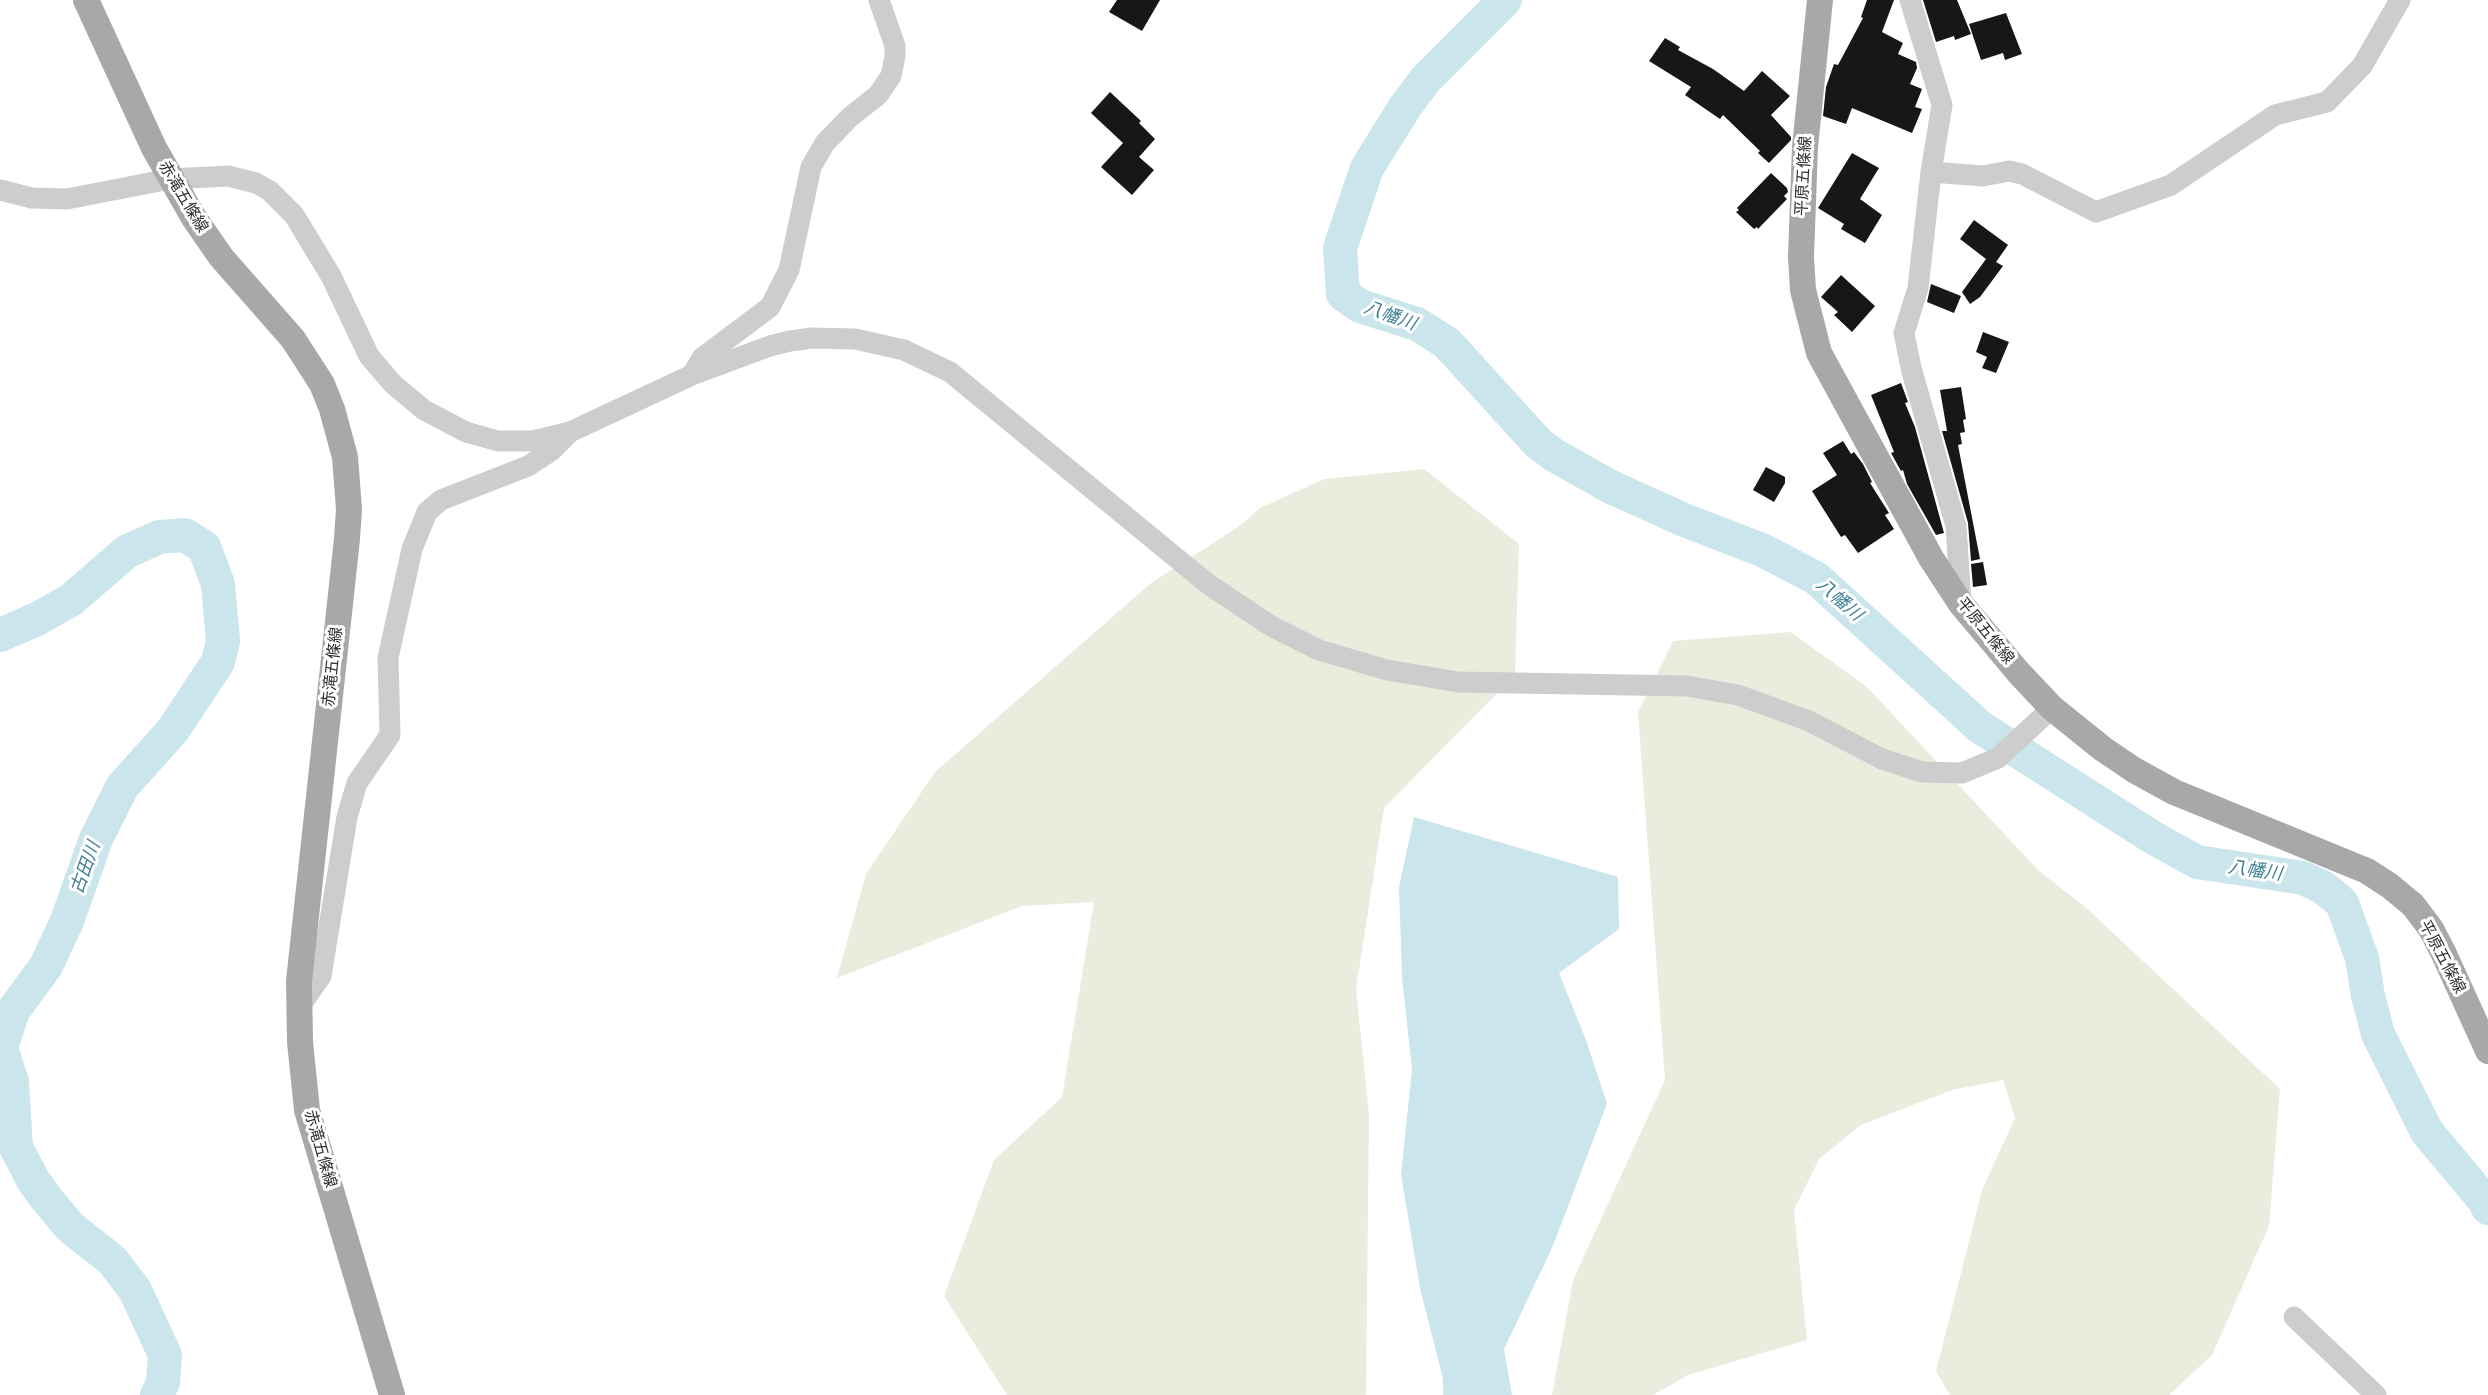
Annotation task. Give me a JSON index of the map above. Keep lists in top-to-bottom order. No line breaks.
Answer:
{"streets":{"main road":["平原五條線","赤滝五條線"]},"water":["八幡川","古田川"]}
